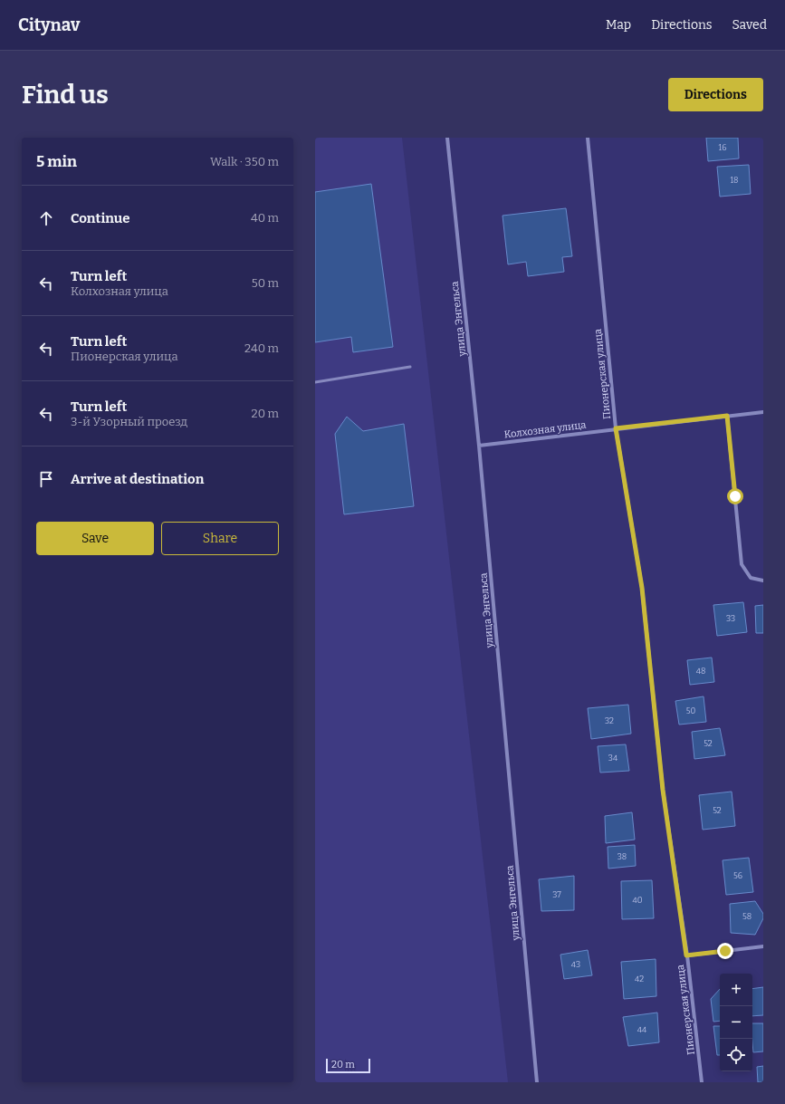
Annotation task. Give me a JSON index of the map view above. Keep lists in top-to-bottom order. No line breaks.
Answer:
{"streets":{"street":["улица Энгельса","Пионерская улица","Колхозная улица"]},"crossings":[["улица Энгельса","Колхозная улица"],["Пионерская улица","Колхозная улица"]],"house_numbers":["16","18","33","48","50","32","52","34","52","38","56","37","40","58","43","42","44"],"scale_bar":"20 m","page":{"header":"Citynav","nav":["Map","Directions","Saved"],"buttons":["Directions",["Save","Share"]],"title":"Find us","heading":["5 min","Walk · 350 m"],"list":[["Continue","40 m"],["Turn left","Колхозная улица","50 m"],["Turn left","Пионерская улица","240 m"],["Turn left","3-й Узорный проезд","20 m"],"Arrive at destination"],"map_buttons":["+","−"],"scale":"20 m"}}
